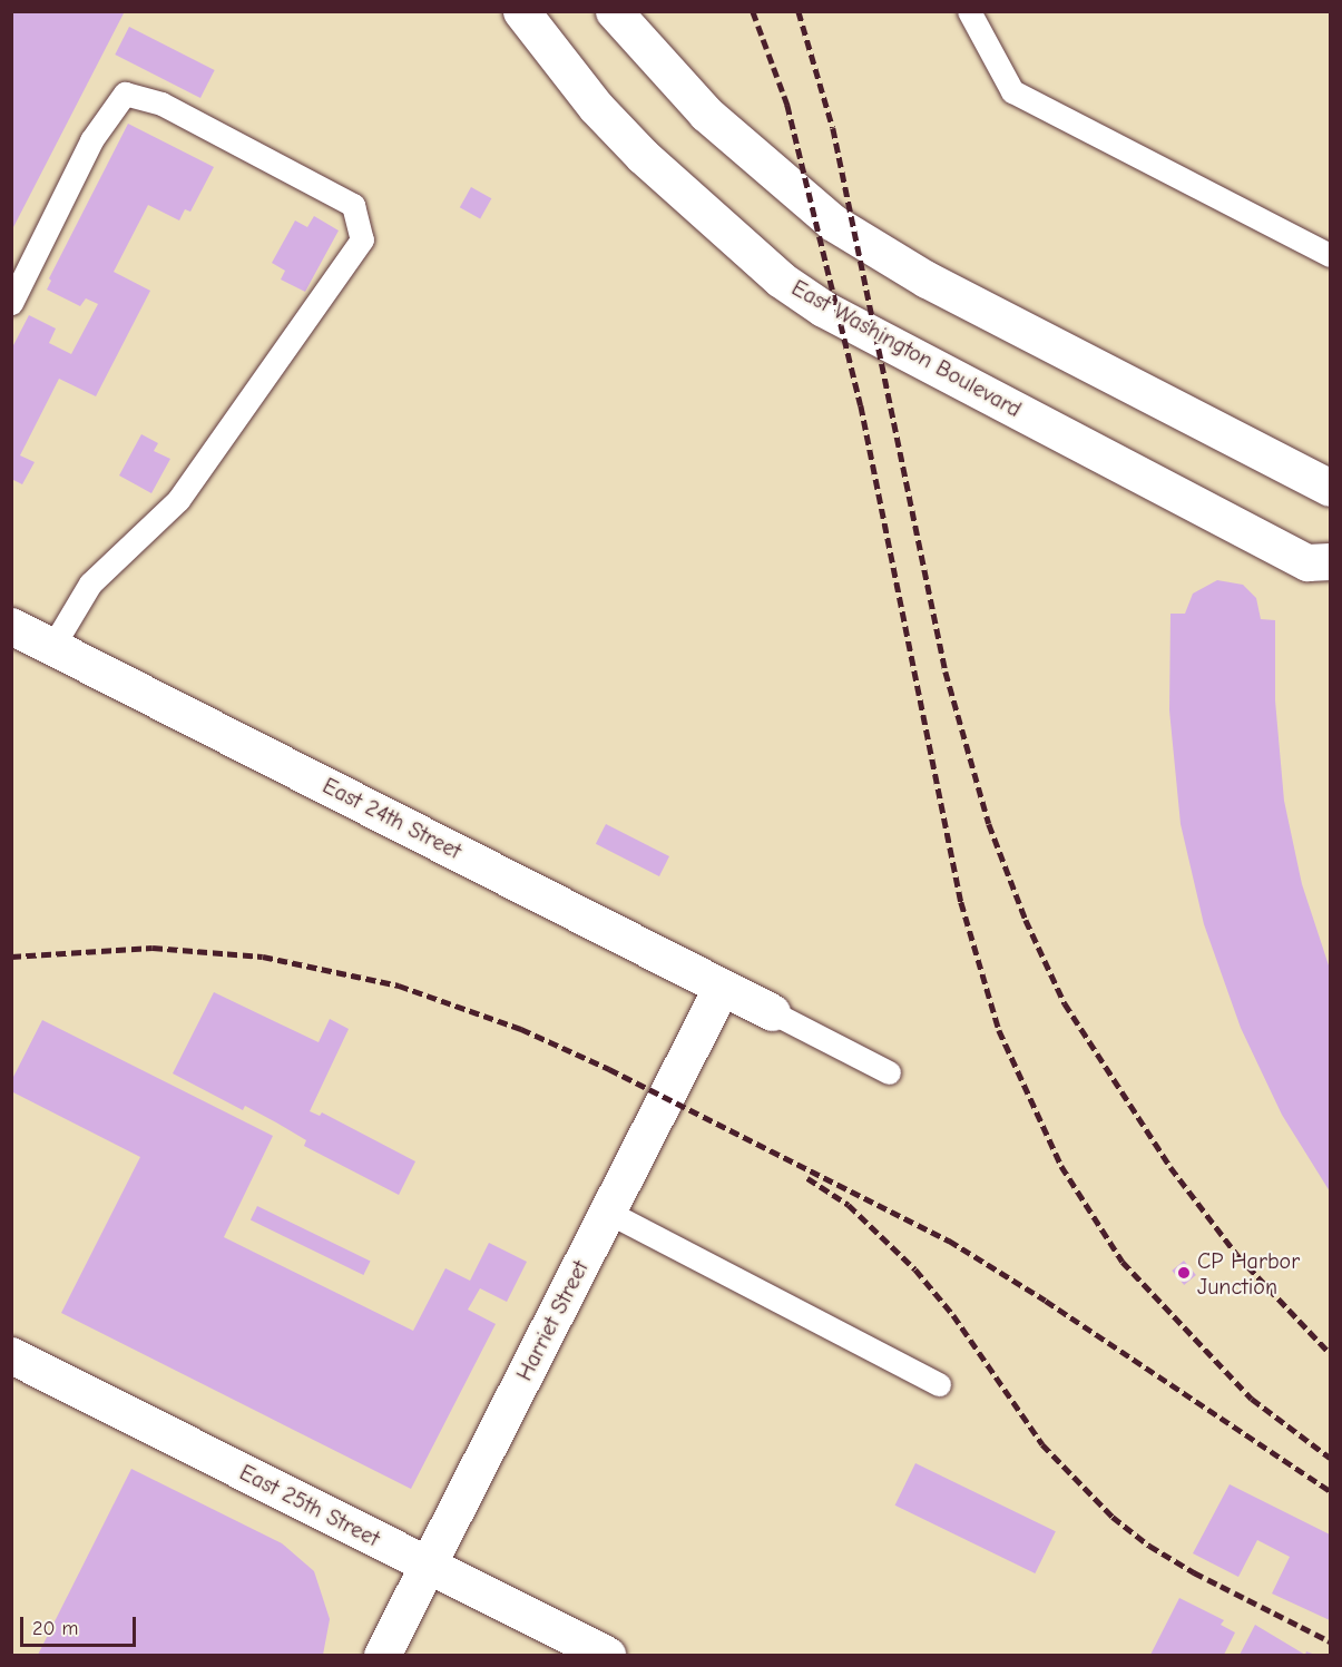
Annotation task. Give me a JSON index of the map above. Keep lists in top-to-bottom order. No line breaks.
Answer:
{"streets":{"street":["East Washington Boulevard","East 24th Street","Harriet Street","East 25th Street"]},"crossings":[["East 24th Street","Harriet Street"],["Harriet Street","East 25th Street"]],"places":["CP Harbor Junction"],"scale_bar":"20 m"}
